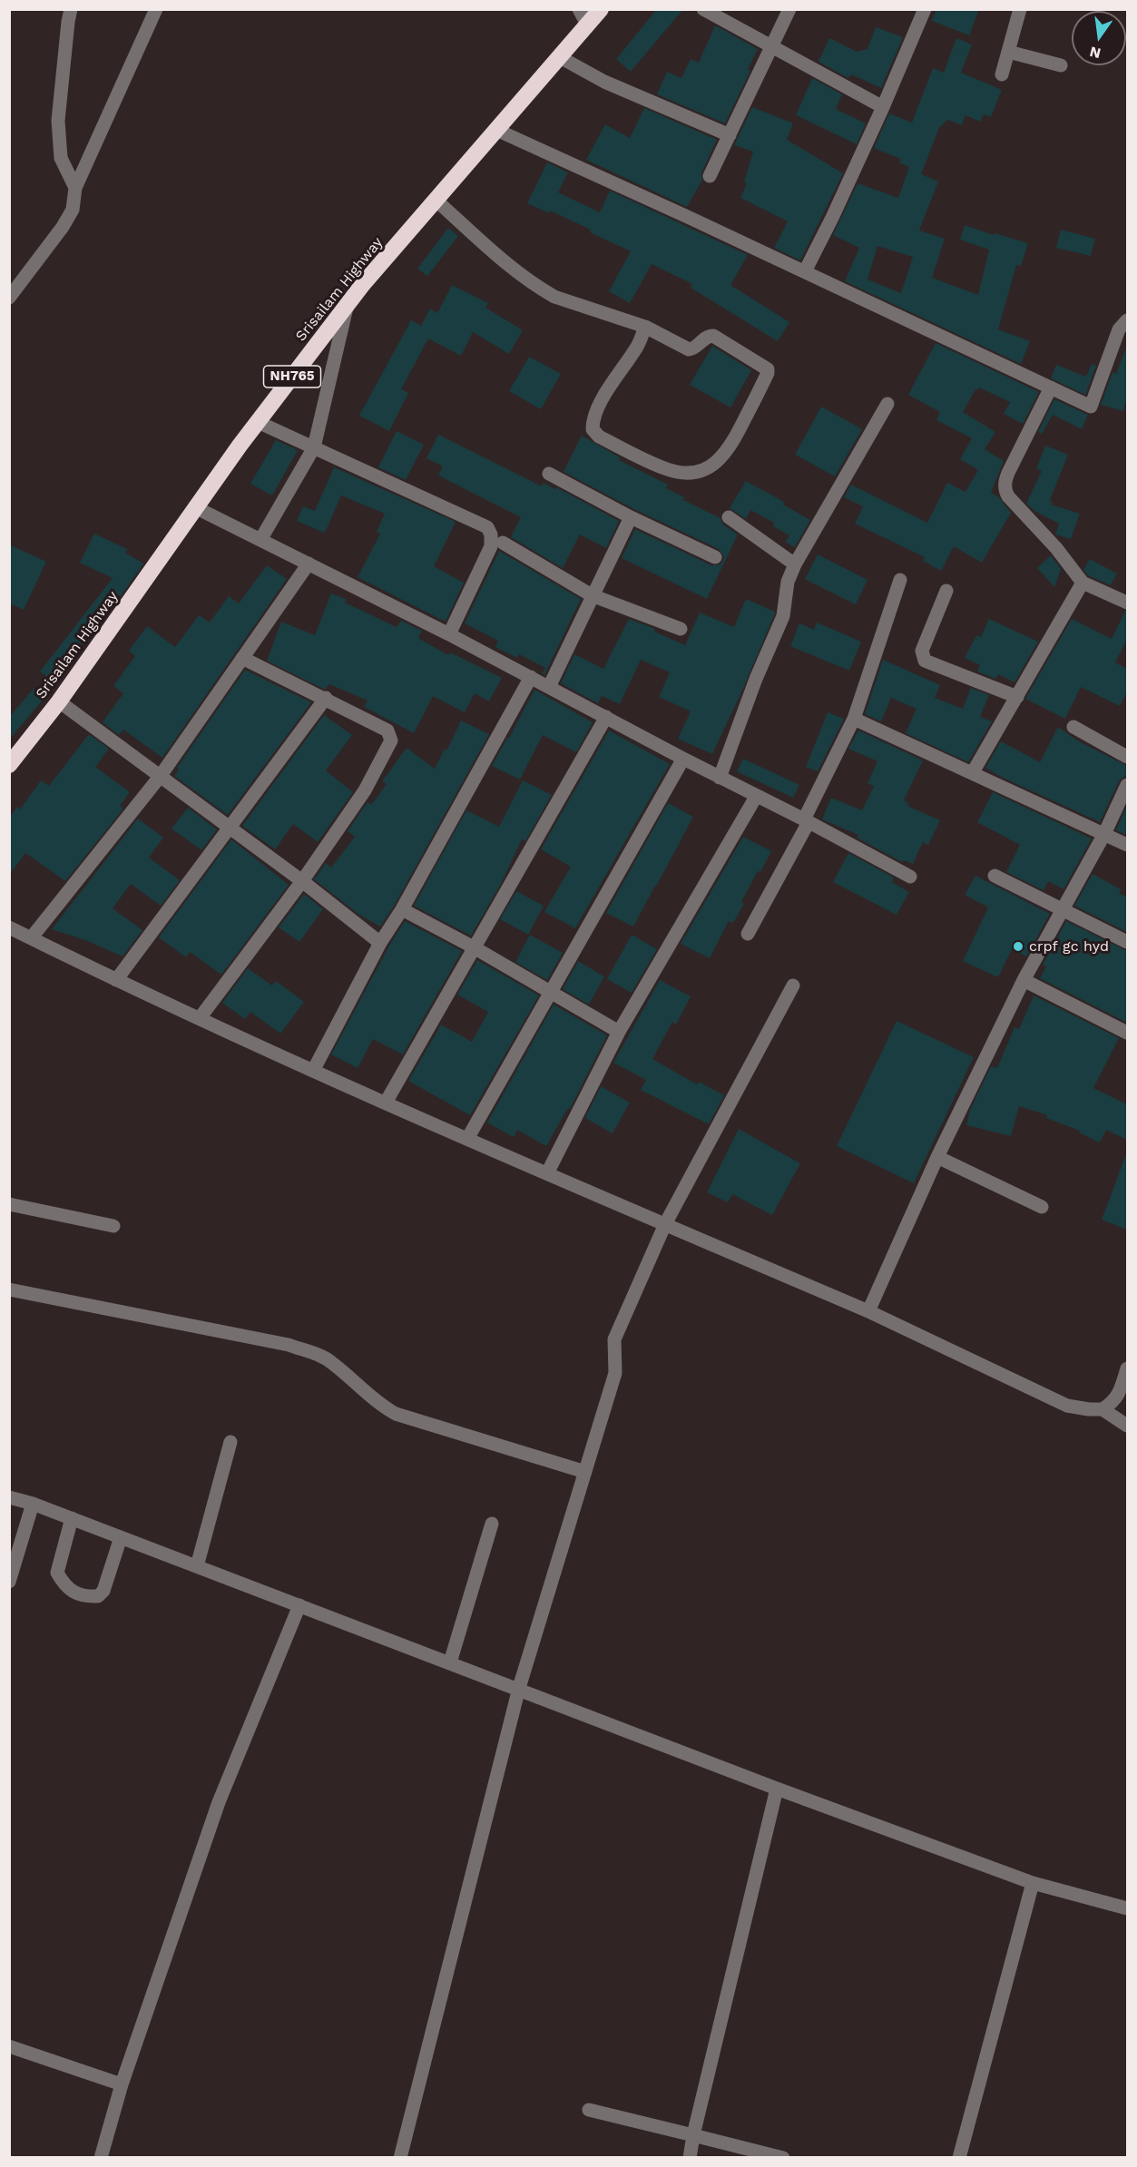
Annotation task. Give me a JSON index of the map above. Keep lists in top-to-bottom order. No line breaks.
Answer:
{"streets":{"highway":["Srisailam Highway","NH765"]},"places":["crpf gc hyd"],"north":"bottom"}
